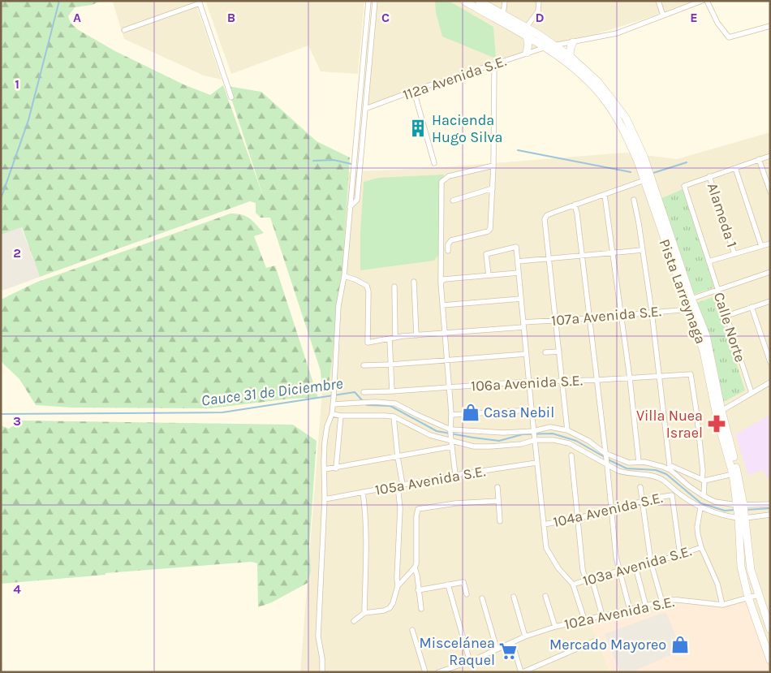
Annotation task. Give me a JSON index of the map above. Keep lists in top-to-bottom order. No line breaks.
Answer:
{"streets":{"main road":["Pista Larreynaga"],"street":["112a Avenida S.E.","Alameda 1","107a Avenida S.E.","Calle Norte","106a Avenida S.E.","105a Avenida S.E.","104a Avenida S.E.","103a Avenida S.E.","102a Avenida S.E."]},"crossings":[["112a Avenida S.E.","Pista Larreynaga"],["Alameda 1","Calle Norte"],["Pista Larreynaga","107a Avenida S.E."],["Pista Larreynaga","102a Avenida S.E."],["104a Avenida S.E.","103a Avenida S.E."]],"water":["Cauce 31 de Diciembre"],"places":{"building":["Hacienda Hugo Silva"],"shop":["Casa Nebil","Mercado Mayoreo"],"pharmacy":["Villa Nuea Israel"],"supermarket":["Miscelánea Raquel"]},"grid":{"columns":["A","B","C","D","E"],"rows":["1","2","3","4"]}}
